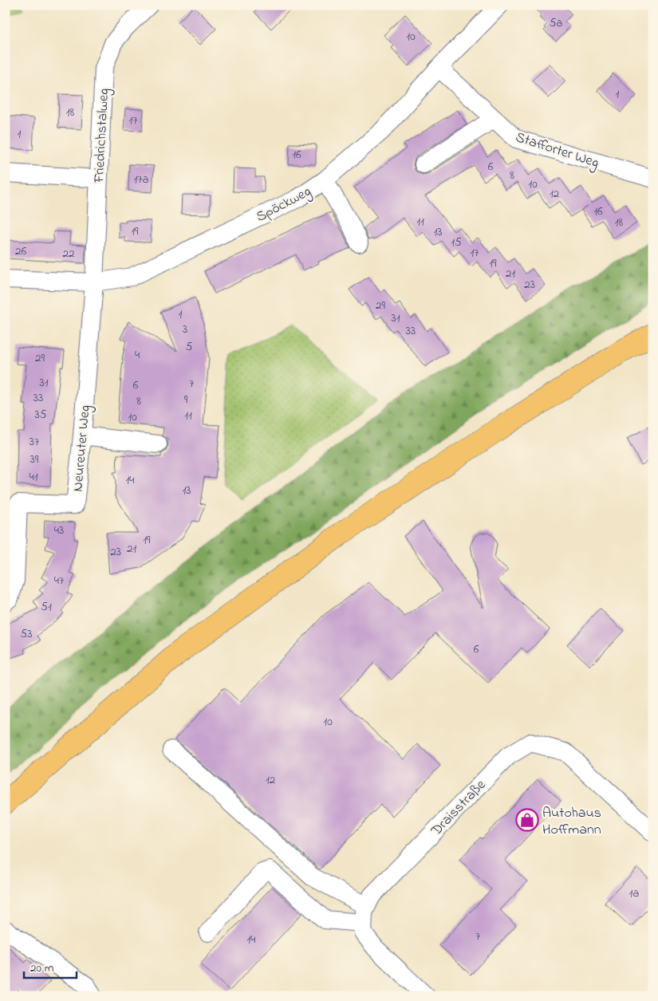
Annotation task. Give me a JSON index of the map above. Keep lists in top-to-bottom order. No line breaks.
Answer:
{"streets":{"street":["Friedrichstalweg","Stafforter Weg","Spöckweg","Neureuter Weg","Draisstraße"]},"crossings":[["Friedrichstalweg","Spöckweg"],["Friedrichstalweg","Neureuter Weg"],["Stafforter Weg","Spöckweg"],["Spöckweg","Neureuter Weg"]],"places":{"shop":["Autohaus Hoffmann"]},"house_numbers":["5a","10","1","18","17","1","16","6","8","17a","10","12","16","11","18","19","13","15","26","17","22","19","21","23","29","1","31","3","33","5","4","29","31","7","6","33","9","8","35","11","10","37","39","41","14","13","43","19","21","23","47","51","53","6","10","12","1a","7","14"],"scale_bar":"20 m"}
